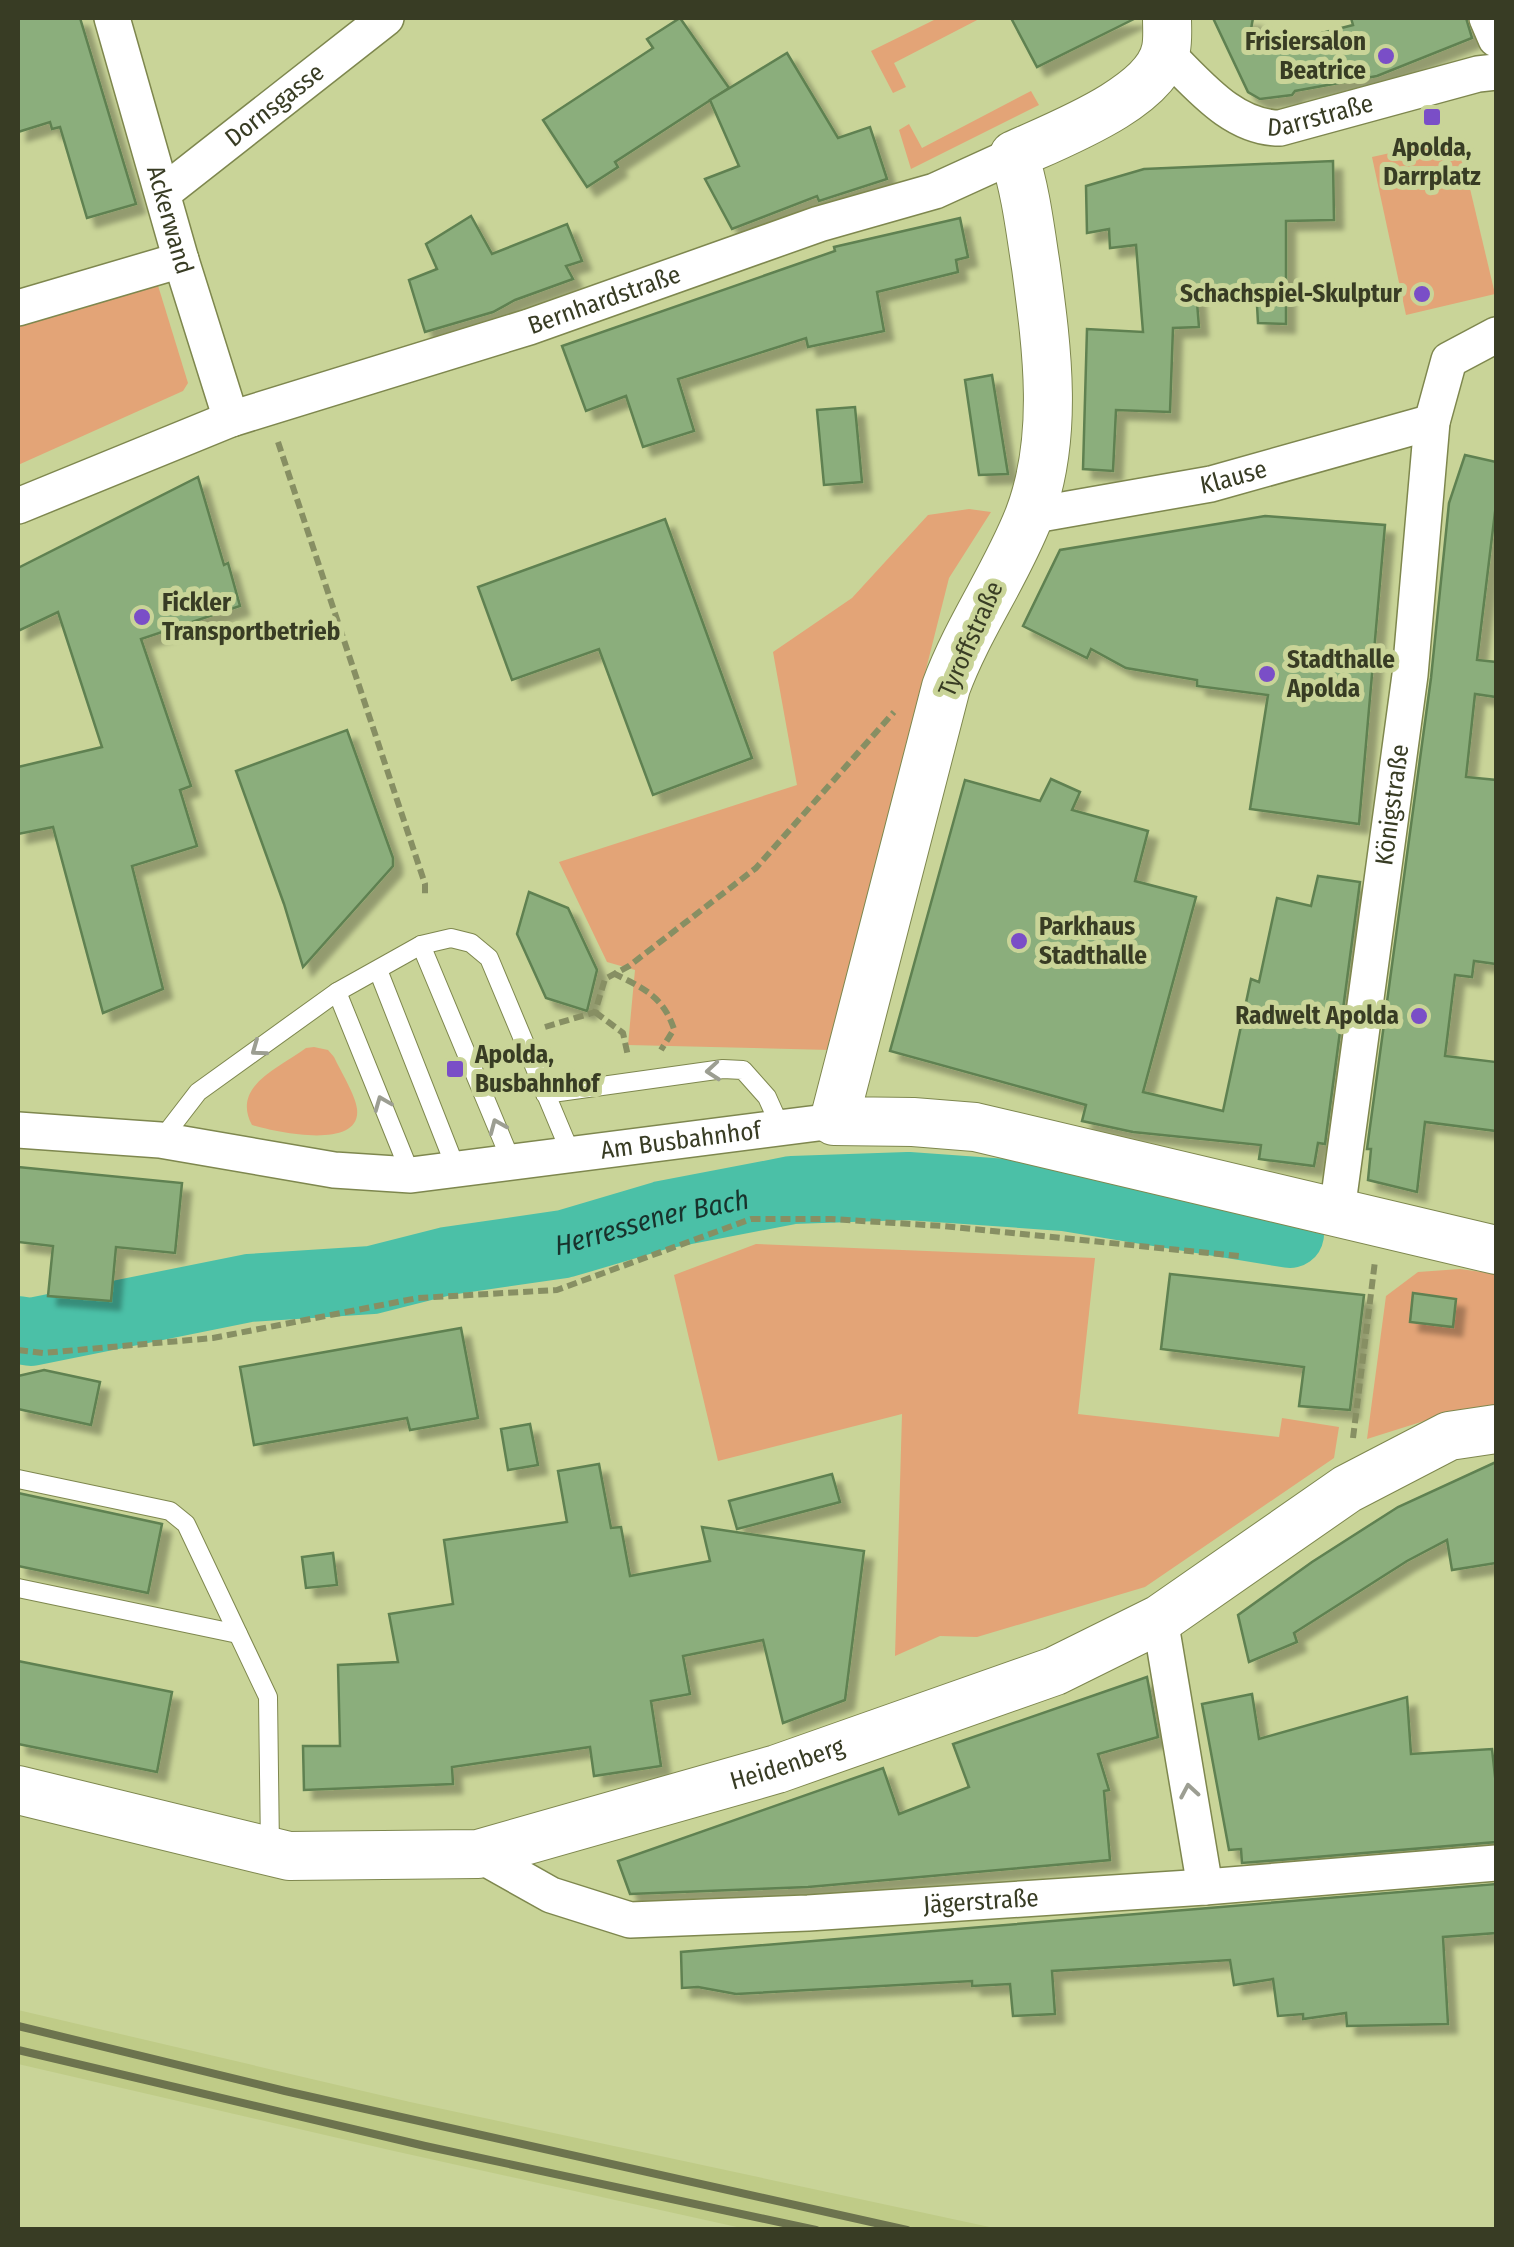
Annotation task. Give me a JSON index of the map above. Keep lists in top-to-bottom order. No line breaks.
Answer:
{"streets":{"street":["Dornsgasse","Darrstraße","Ackerwand","Bernhardstraße","Klause","Tyroffstraße","Königstraße","Am Busbahnhof","Heidenberg","Jägerstraße"]},"crossings":[["Dornsgasse","Ackerwand"],["Darrstraße","Bernhardstraße"],["Ackerwand","Bernhardstraße"],["Bernhardstraße","Tyroffstraße"],["Klause","Tyroffstraße"],["Klause","Königstraße"],["Tyroffstraße","Am Busbahnhof"],["Königstraße","Am Busbahnhof"],["Heidenberg","Jägerstraße"]],"water":["Herressener Bach"],"places":{"other":["Frisiersalon Beatrice","Schachspiel-Skulptur","Fickler Transportbetrieb","Stadthalle Apolda","Parkhaus Stadthalle","Radwelt Apolda"],"transit":["Apolda, Darrplatz","Apolda, Busbahnhof"]}}
